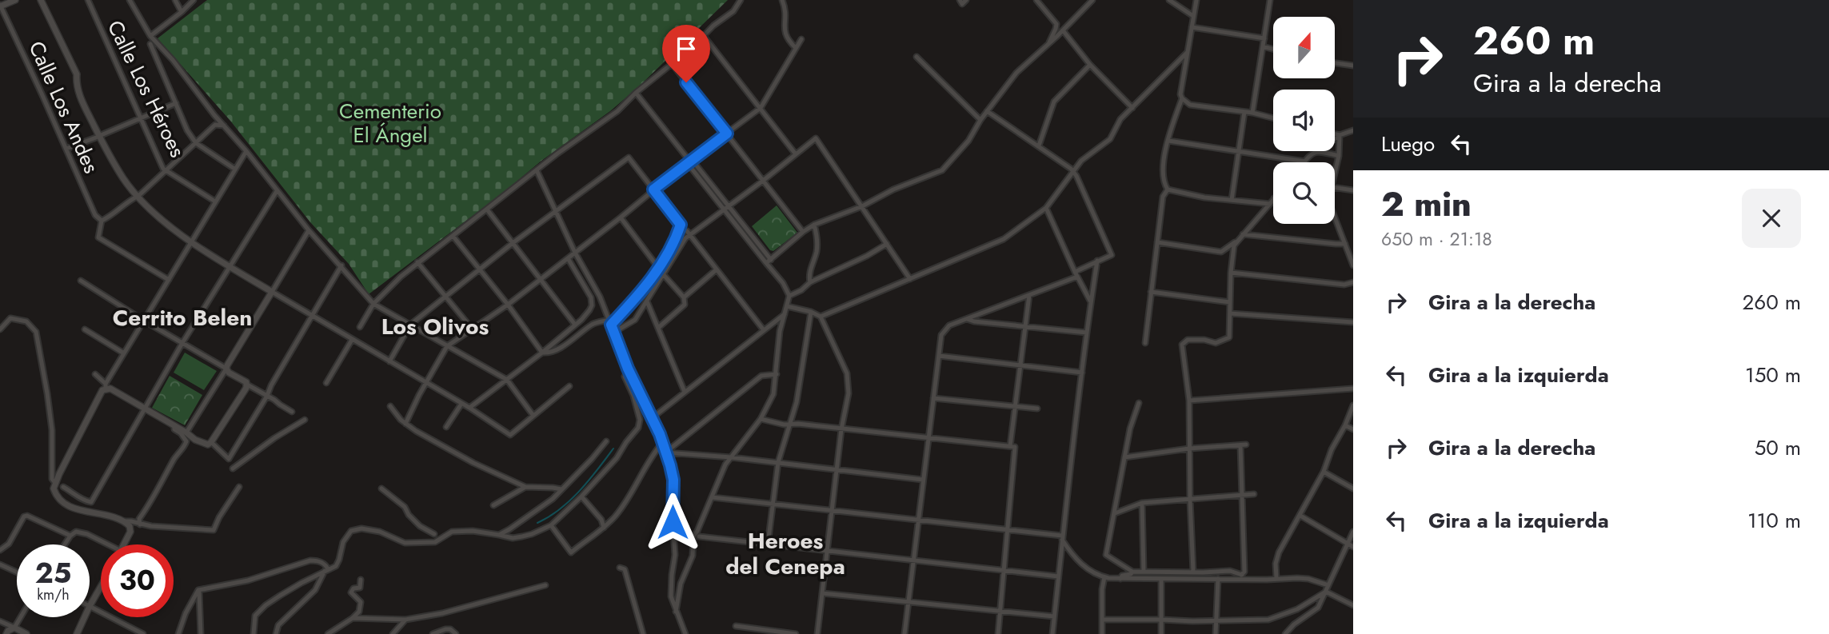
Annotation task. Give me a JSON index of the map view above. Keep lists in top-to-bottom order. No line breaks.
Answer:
{"streets":{"street":["Calle Los Héroes","Calle Los Andes"]},"districts":["Cerrito Belen","Los Olivos","Heroes del Cenepa"],"parks":["Cementerio El Ángel"],"north":"top","page":{"turn":["260 m","Gira a la derecha"],"then":"Luego","heading":["2 min","650 m · 21:18"],"list":[{"name":"Gira a la derecha","value":"260 m"},{"name":"Gira a la izquierda","value":"150 m"},{"name":"Gira a la derecha","value":"50 m"},{"name":"Gira a la izquierda","value":"110 m"}],"speed":"25 km/h","limit":"30"}}
